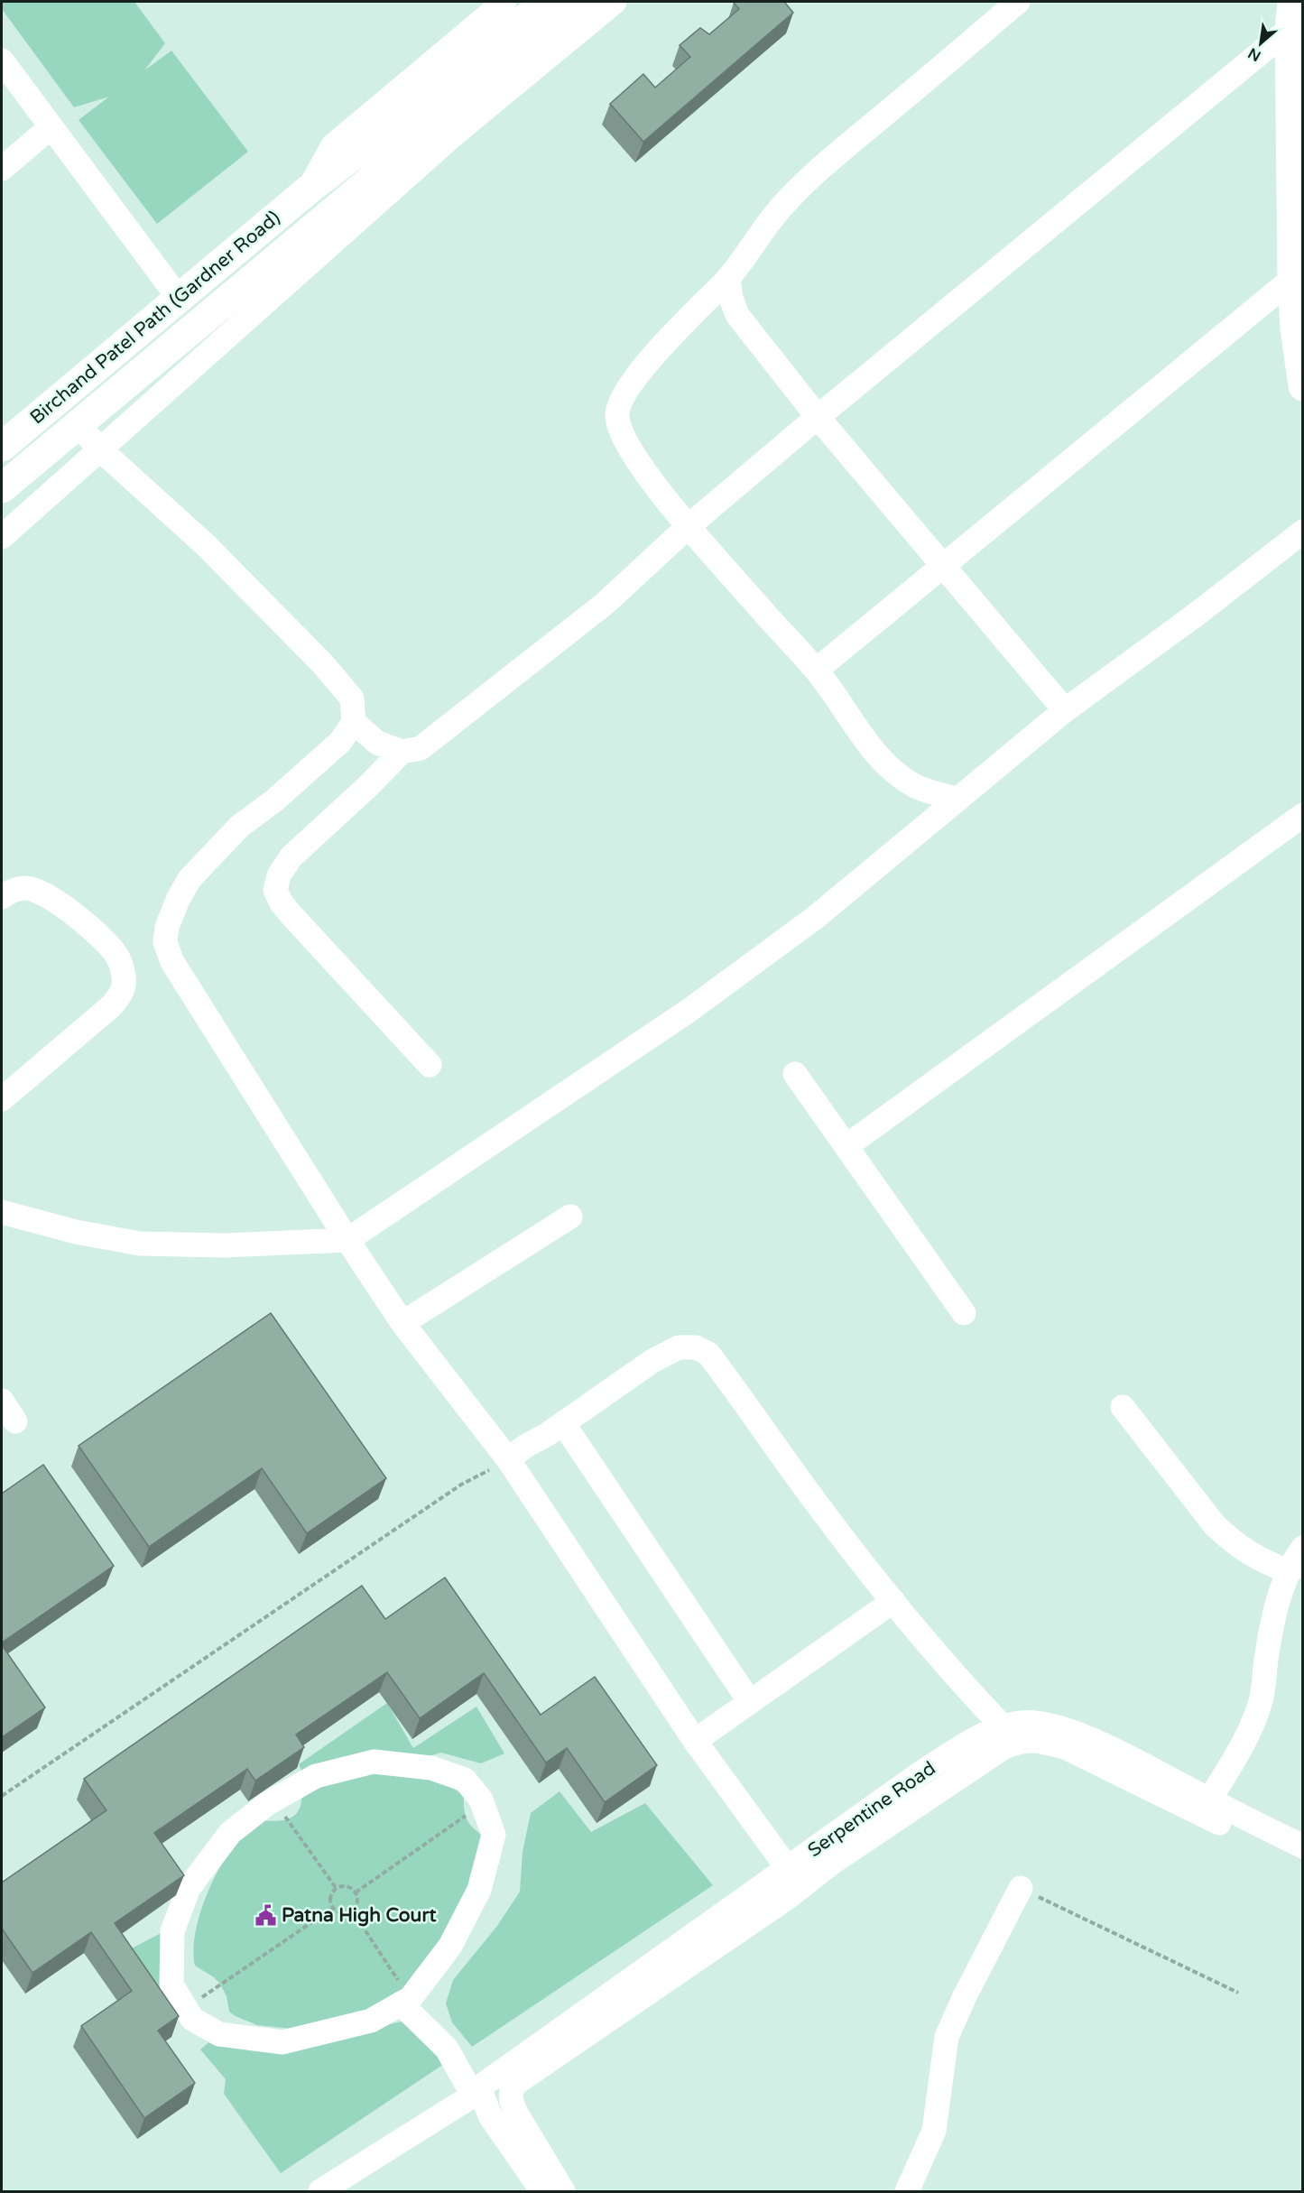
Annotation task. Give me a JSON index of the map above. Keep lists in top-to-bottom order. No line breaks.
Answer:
{"streets":{"main road":["Birchand Patel Path (Gardner Road)"],"street":["Serpentine Road"]},"places":{"public building":["Patna High Court"]},"north":"bottom left"}
